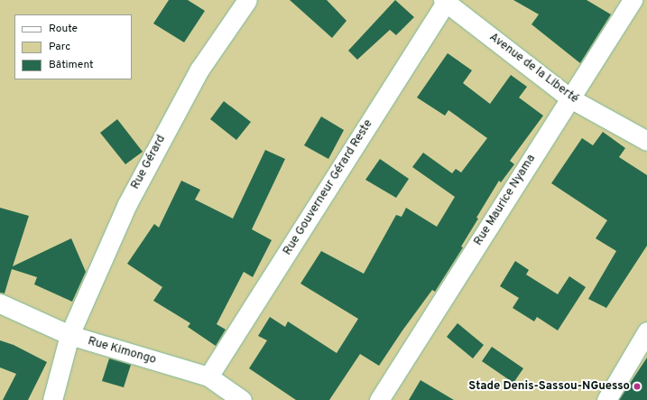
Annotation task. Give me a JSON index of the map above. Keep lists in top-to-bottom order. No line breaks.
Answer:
{"streets":{"street":["Avenue de la Liberté","Rue Gérard","Rue Gouverneur Gérard Reste","Rue Maurice Nyama","Rue Kimongo"]},"crossings":[["Avenue de la Liberté","Rue Gouverneur Gérard Reste"],["Avenue de la Liberté","Rue Maurice Nyama"],["Rue Gérard","Rue Kimongo"],["Rue Gouverneur Gérard Reste","Rue Kimongo"]],"places":["Stade Denis-Sassou-NGuesso"],"legend":["Route","Parc","Bâtiment"]}
